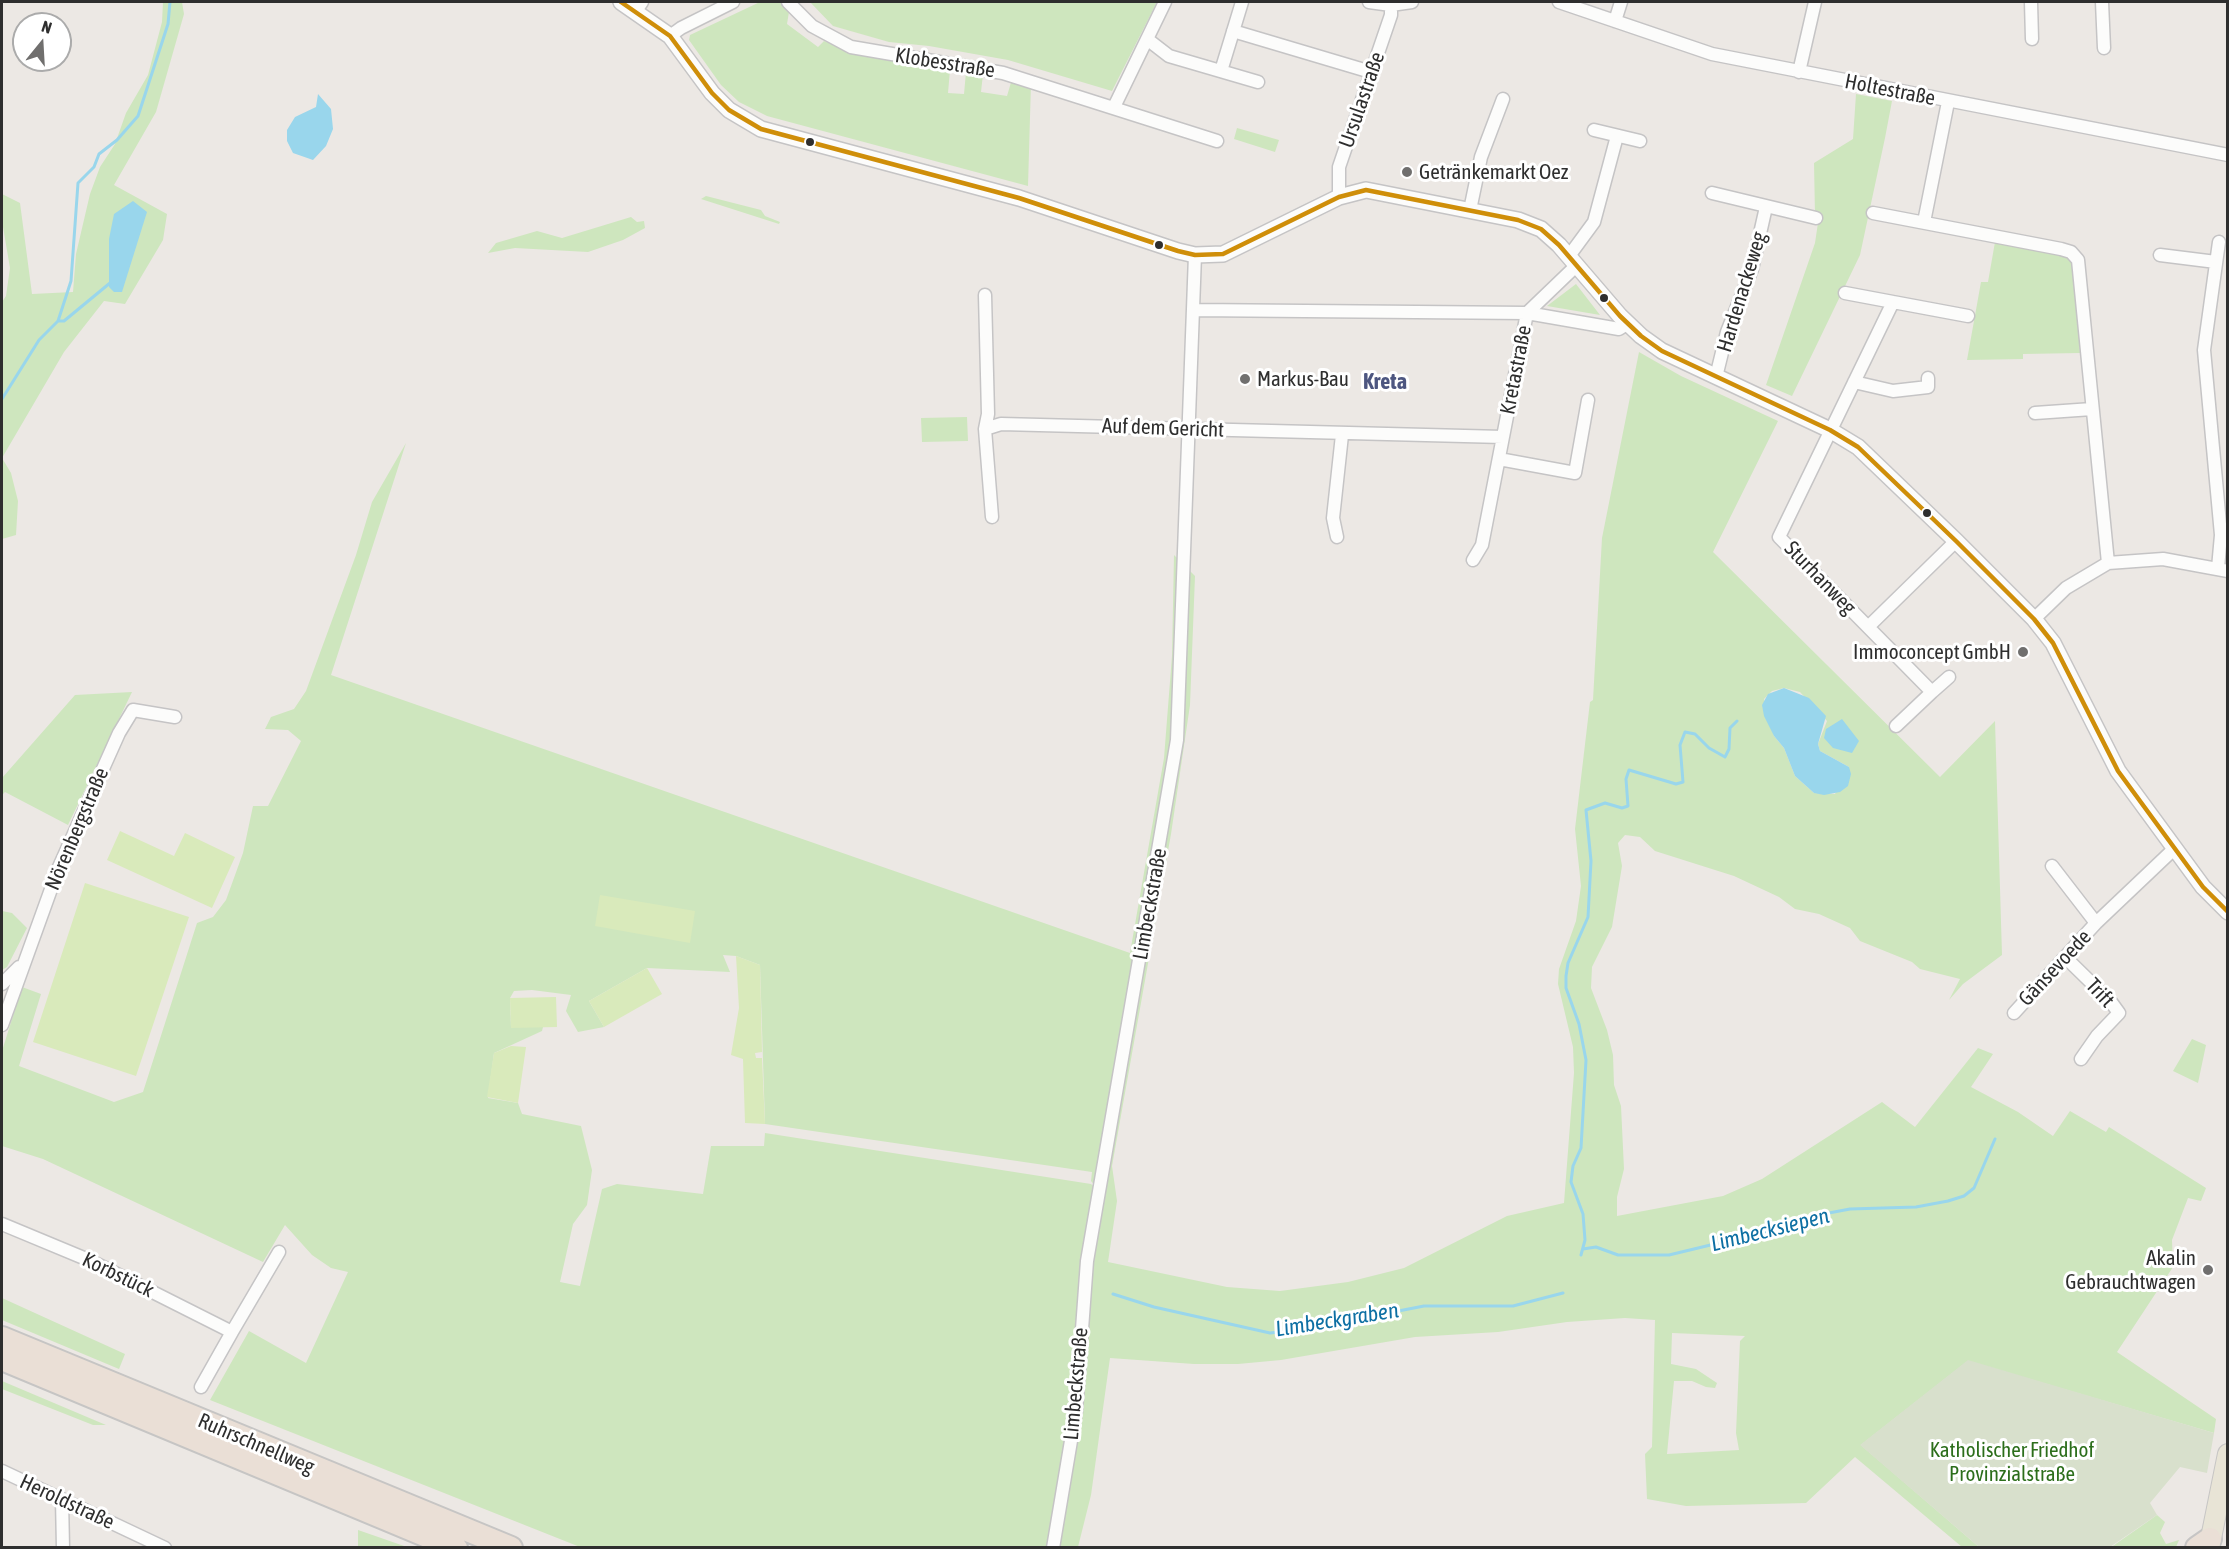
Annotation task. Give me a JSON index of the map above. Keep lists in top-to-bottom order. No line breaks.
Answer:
{"streets":{"highway":["Ruhrschnellweg"],"street":["Klobesstraße","Holtestraße","Ursulastraße","Hardenackeweg","Kretastraße","Auf dem Gericht","Sturhanweg","Nörenbergstraße","Limbeckstraße","Gänsevoede","Trift","Korbstück","Heroldstraße"]},"crossings":[["Kretastraße","Auf dem Gericht"],["Auf dem Gericht","Limbeckstraße"],["Gänsevoede","Trift"]],"districts":["Kreta"],"water":["Limbecksiepen","Limbeckgraben"],"parks":["Katholischer Friedhof Provinzialstraße"],"places":["Getränkemarkt Oez","Markus-Bau","Immoconcept GmbH","Akalin Gebrauchtwagen"],"north":"top"}
